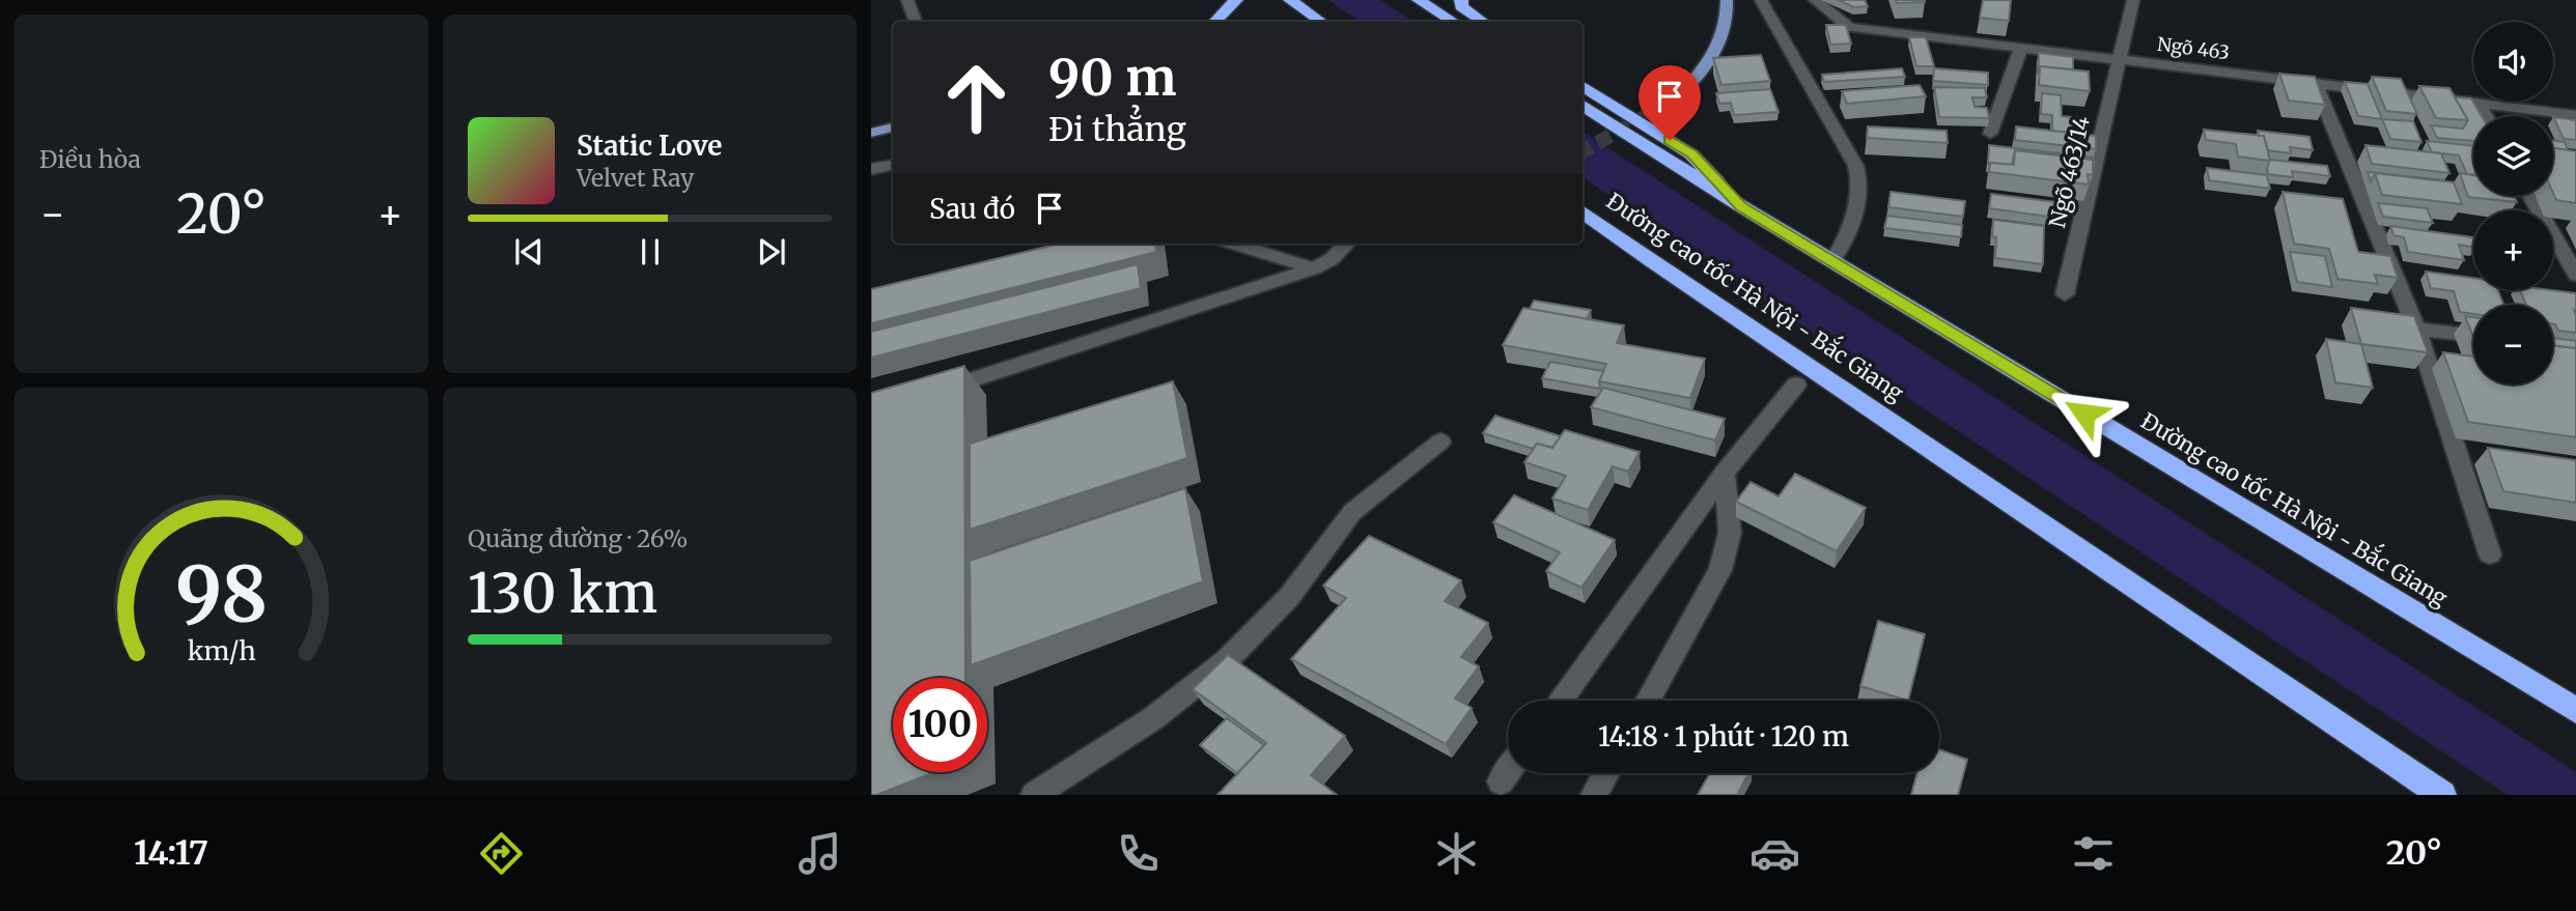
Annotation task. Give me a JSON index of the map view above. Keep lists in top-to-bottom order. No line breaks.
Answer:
{"streets":{"highway":["Đường cao tốc Hà Nội - Bắc Giang"],"street":["Ngõ 463","Ngõ 463/14"]},"crossings":[["Ngõ 463","Ngõ 463/14"]],"page":{"tile":["Điều hòa",["Quãng đường · 26%","130 km"]],"map_buttons":["+","−"],"turn":["90 m","Đi thẳng"],"song":["Static Love","Velvet Ray"],"then":"Sau đó","heat":["−","20°","+"],"limit":"100","trip":"14:18 · 1 phút · 120 m","tabs":["14:17","20°"],"gauge":["98","km/h"]}}
